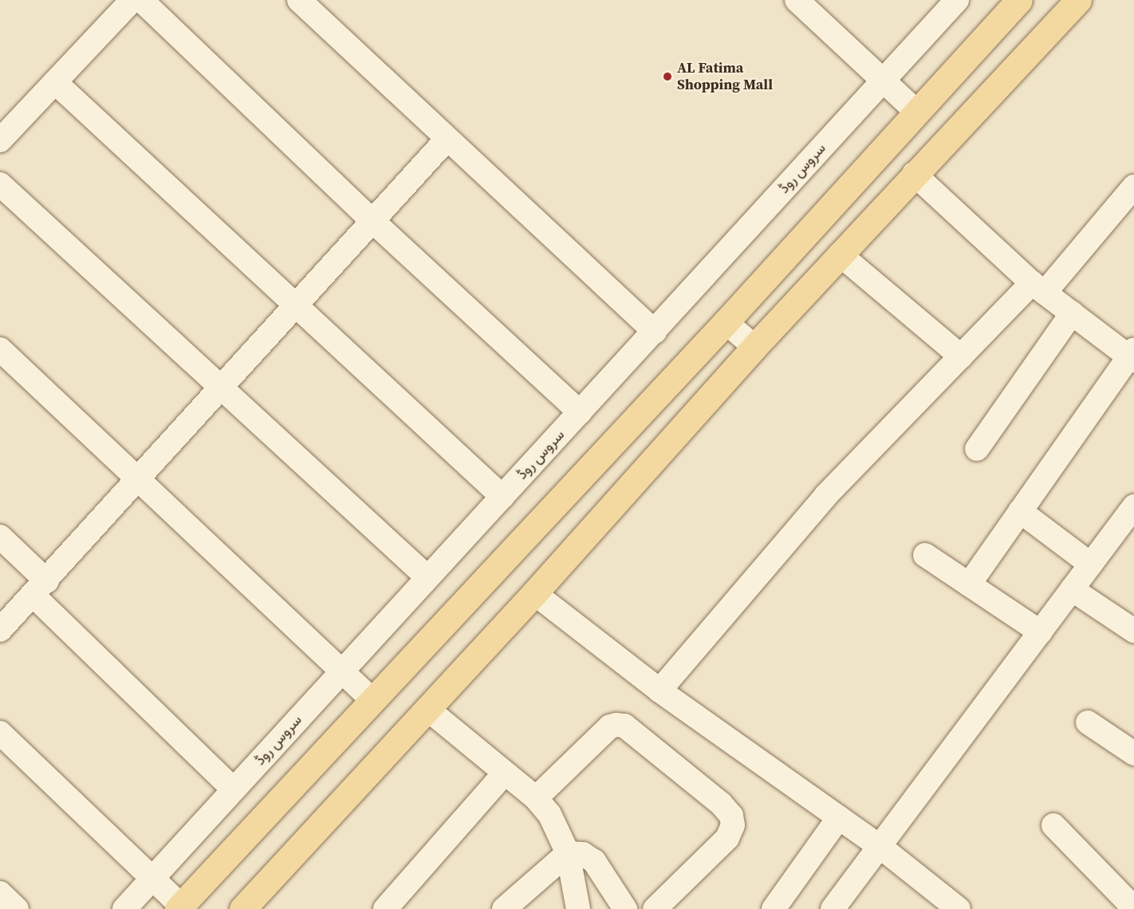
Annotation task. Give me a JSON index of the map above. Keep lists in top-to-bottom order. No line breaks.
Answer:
{"streets":{"street":["سروس روڈ"]},"places":["AL Fatima Shopping Mall"]}
